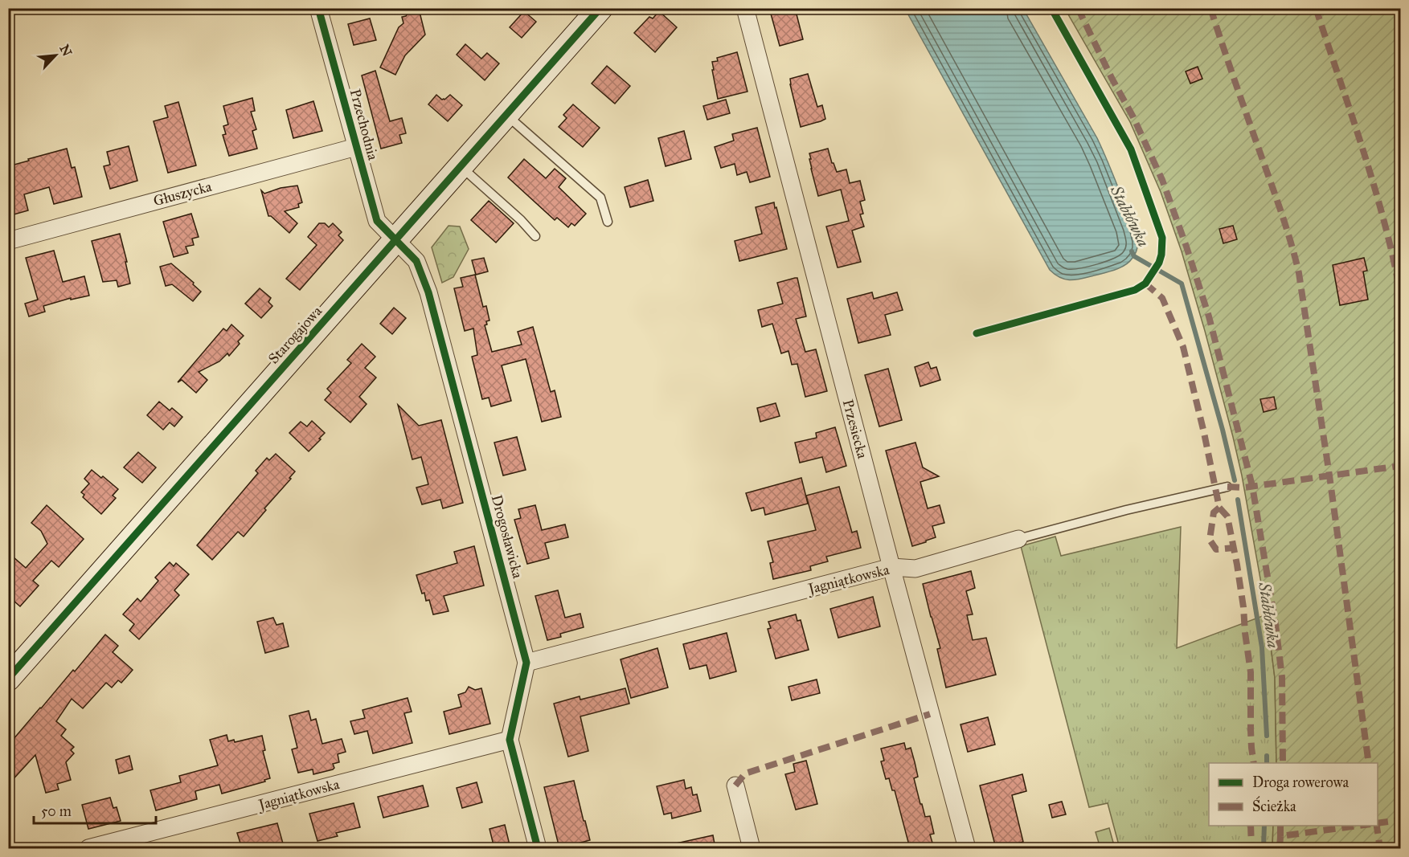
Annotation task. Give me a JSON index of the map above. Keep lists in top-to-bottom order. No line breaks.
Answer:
{"streets":{"street":["Przechodnia","Głuszycka","Starogajowa","Przesiecka","Drogosławicka","Jagniątkowska"]},"crossings":[["Przechodnia","Głuszycka"],["Przechodnia","Starogajowa"],["Przechodnia","Drogosławicka"],["Starogajowa","Drogosławicka"],["Przesiecka","Jagniątkowska"],["Drogosławicka","Jagniątkowska"]],"water":["Stabłówka"],"legend":["Droga rowerowa","Ścieżka"],"scale_bar":"50 m","north":"top right"}
